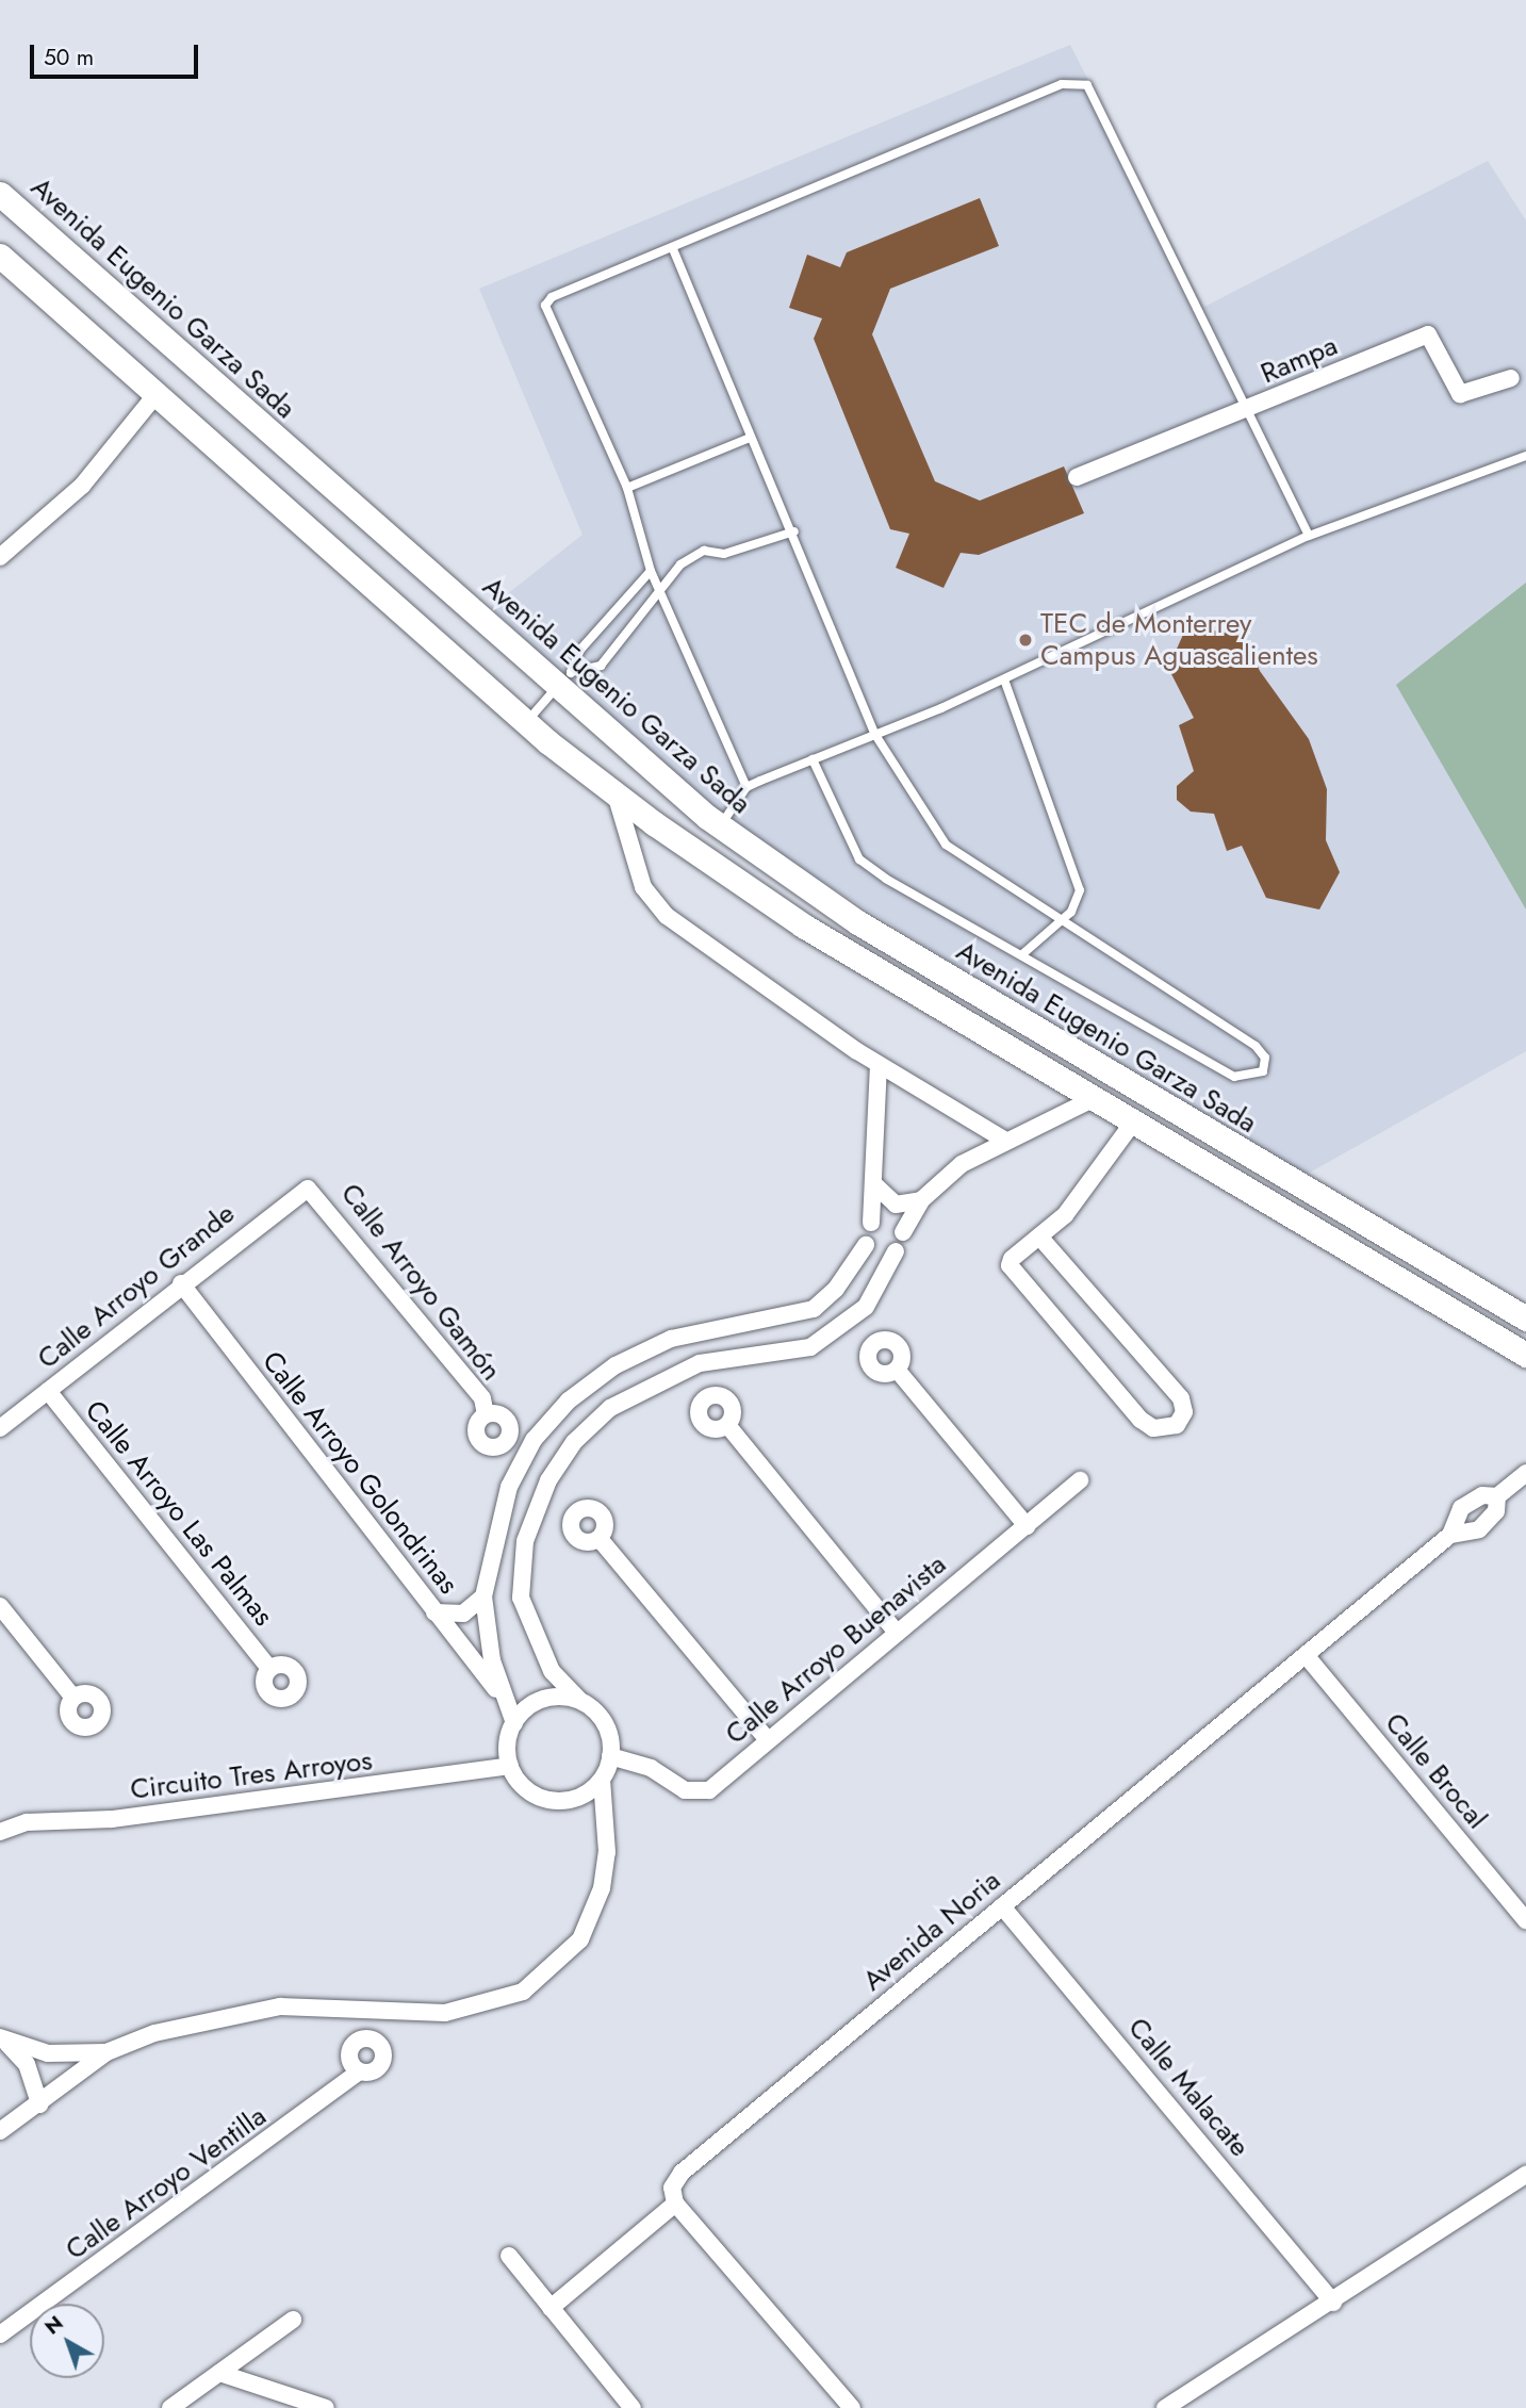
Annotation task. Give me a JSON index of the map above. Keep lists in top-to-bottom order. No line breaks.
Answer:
{"streets":{"main road":["Avenida Eugenio Garza Sada"],"street":["Rampa","Calle Arroyo Gamón","Calle Arroyo Grande","Calle Arroyo Golondrinas","Calle Arroyo Las Palmas","Calle Arroyo Buenavista","Calle Brocal","Circuito Tres Arroyos","Avenida Noria","Calle Malacate","Calle Arroyo Ventilla"]},"crossings":[["Calle Arroyo Gamón","Calle Arroyo Grande"],["Calle Arroyo Grande","Calle Arroyo Golondrinas"],["Calle Arroyo Grande","Calle Arroyo Las Palmas"],["Calle Arroyo Buenavista","Circuito Tres Arroyos"],["Calle Brocal","Avenida Noria"],["Avenida Noria","Calle Malacate"]],"places":["TEC de Monterrey Campus Aguascalientes"],"scale_bar":"50 m","north":"top left"}
